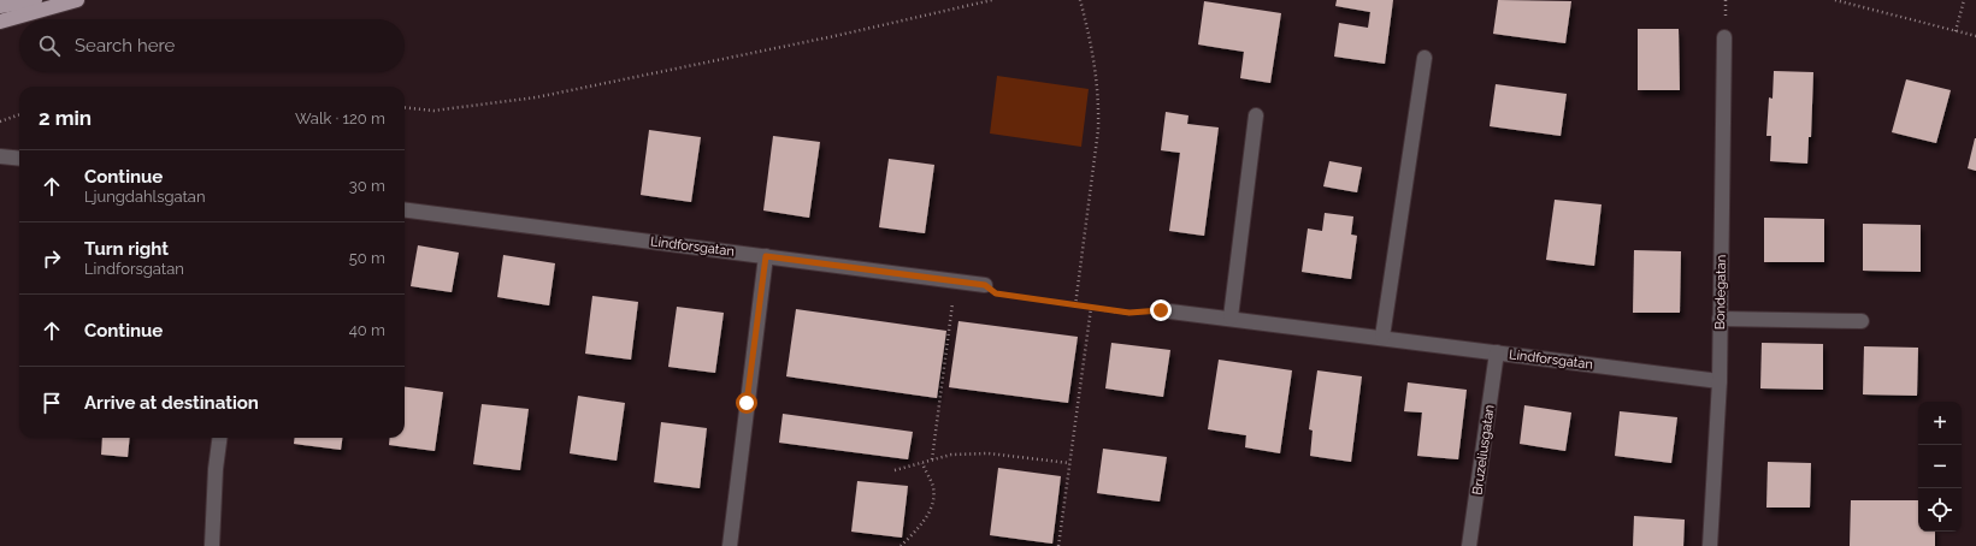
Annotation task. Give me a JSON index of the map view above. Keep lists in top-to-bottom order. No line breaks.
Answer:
{"streets":{"street":["Lindforsgatan","Bondegatan","Bruzeliusgatan"]},"crossings":[["Lindforsgatan","Bondegatan"],["Lindforsgatan","Bruzeliusgatan"]],"page":{"search":"Search here","heading":["2 min","Walk · 120 m"],"list":[["Continue","Ljungdahlsgatan","30 m"],["Turn right","Lindforsgatan","50 m"],["Continue","40 m"],"Arrive at destination"],"map_buttons":["+","−"]}}
